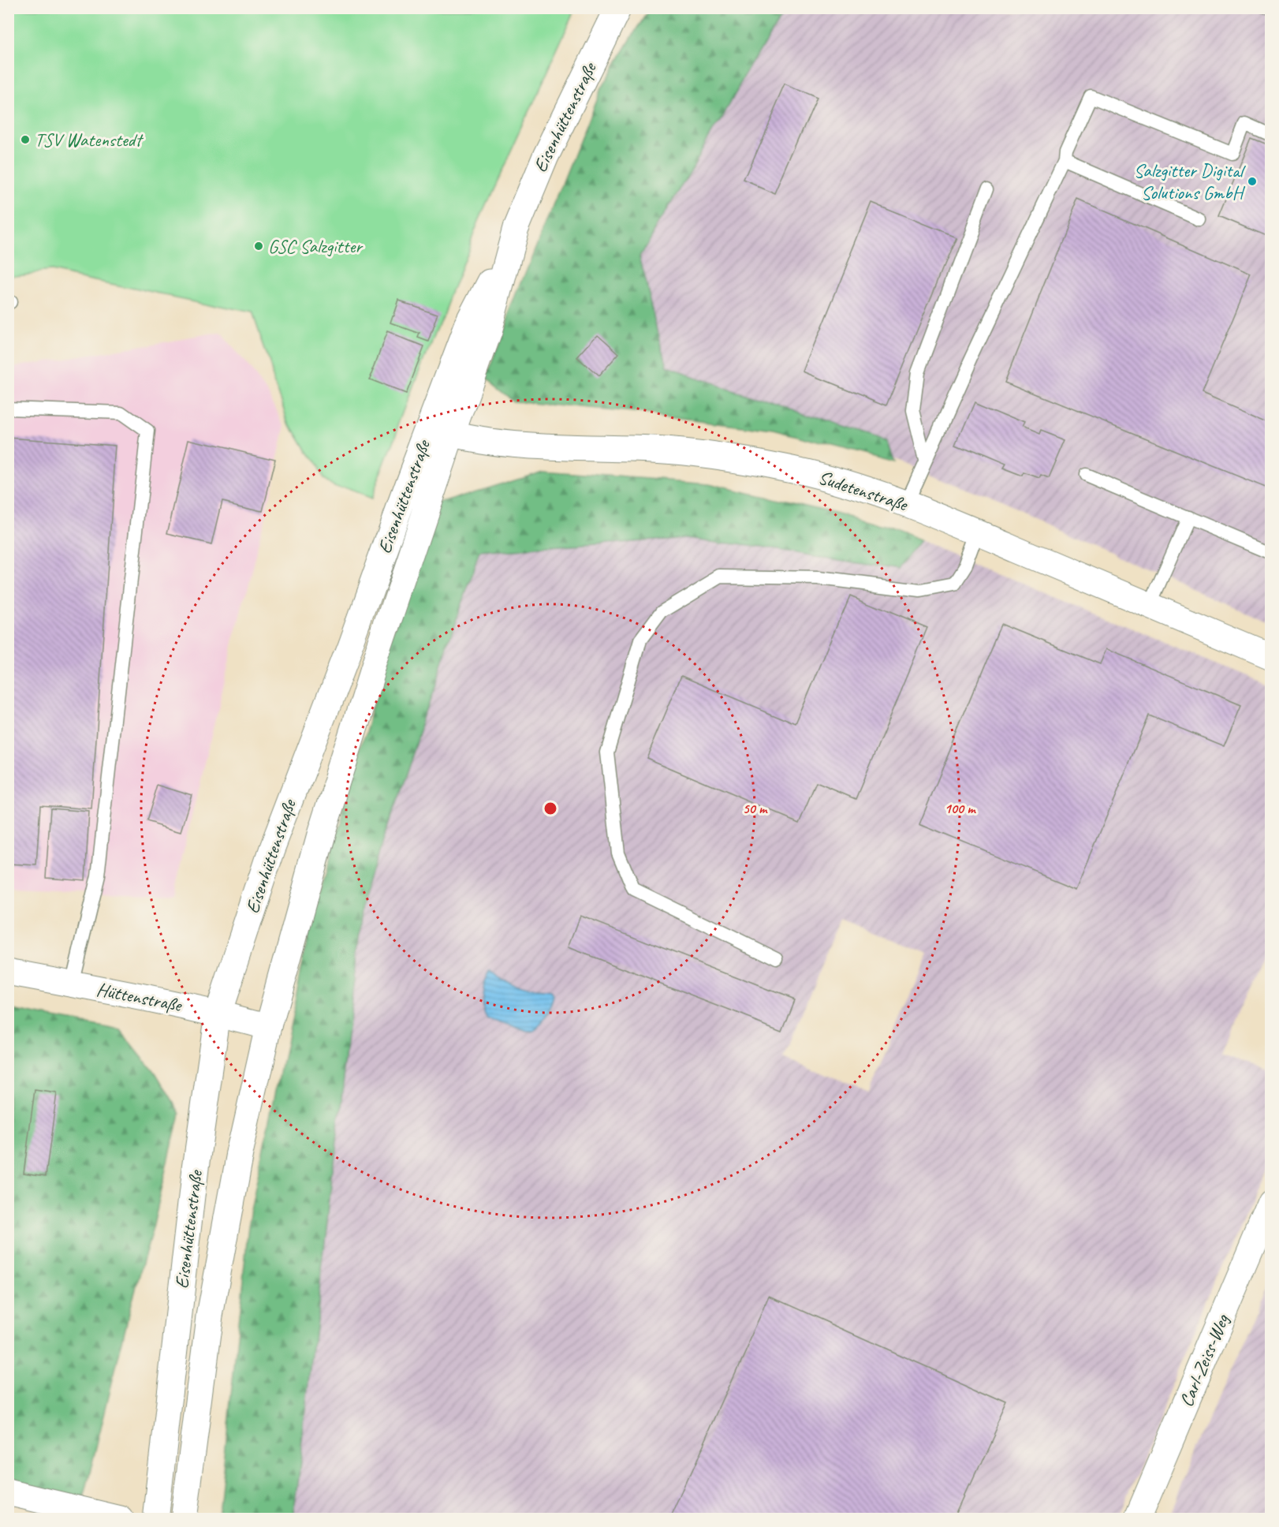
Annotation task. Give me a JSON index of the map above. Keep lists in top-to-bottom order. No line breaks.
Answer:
{"streets":{"street":["Eisenhüttenstraße","Sudetenstraße","Hüttenstraße","Carl-Zeiss-Weg"]},"crossings":[["Eisenhüttenstraße","Sudetenstraße"],["Eisenhüttenstraße","Hüttenstraße"]],"places":["TSV Watenstedt","Salzgitter Digital Solutions GmbH","GSC Salzgitter"],"rings":["50 m","100 m"]}
